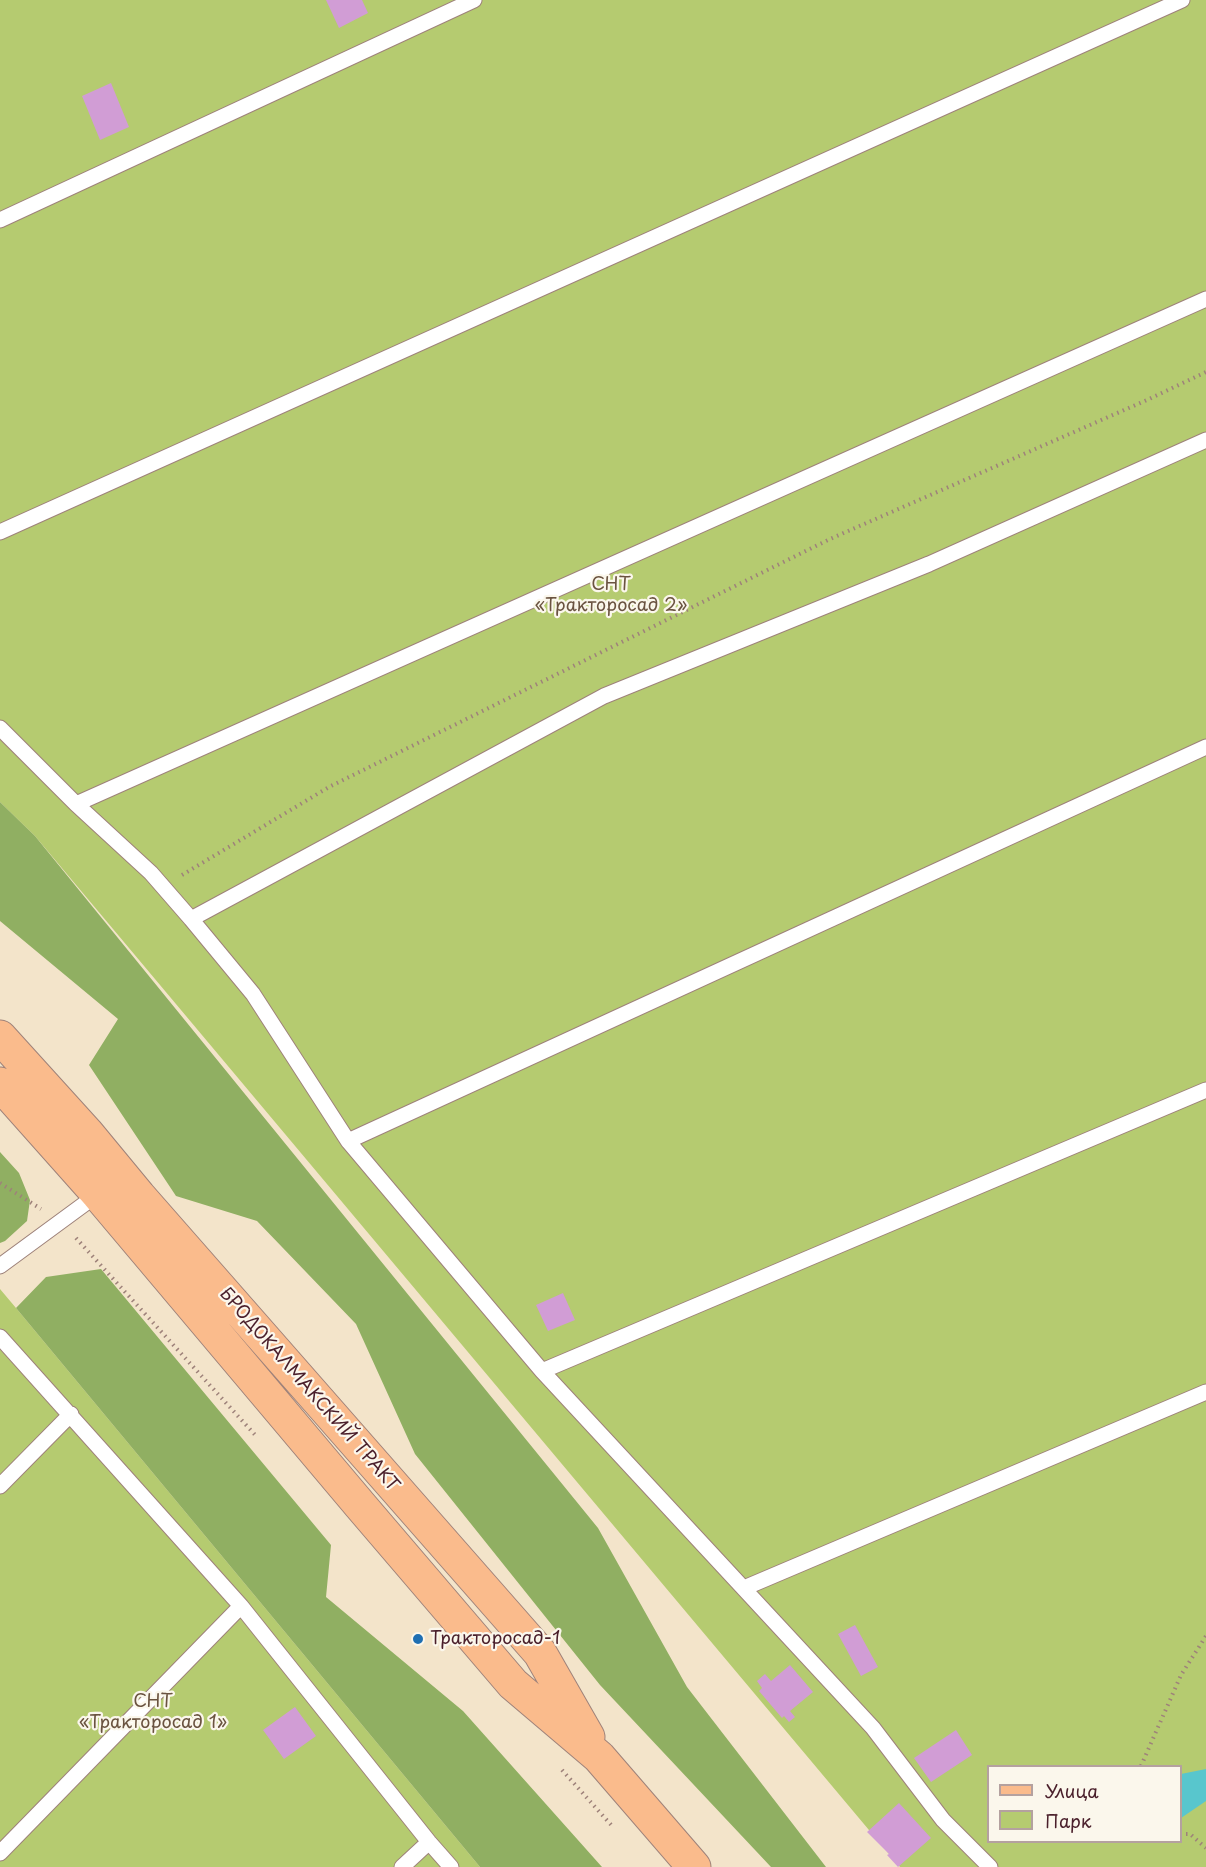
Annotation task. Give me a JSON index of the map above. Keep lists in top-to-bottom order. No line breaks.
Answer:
{"streets":{"main road":["БРОДОКАЛМАКСКИЙ ТРАКТ"]},"parks":["СНТ «Тракторосад 2»","СНТ «Тракторосад 1»"],"places":["Тракторосад-1"],"legend":["Улица","Парк"]}
